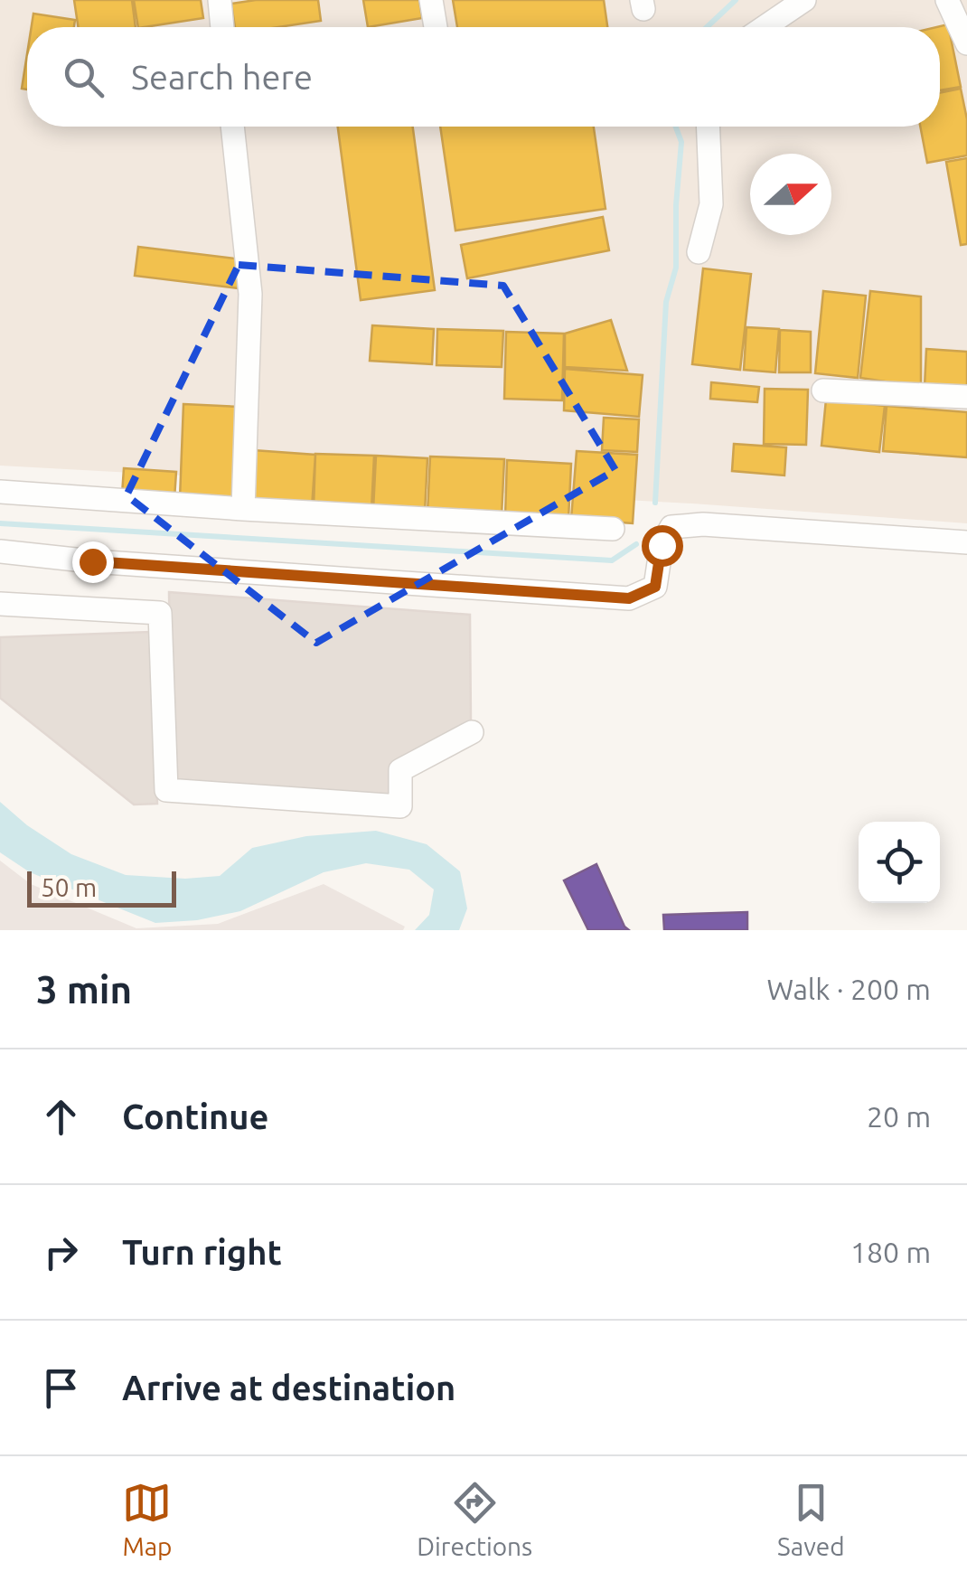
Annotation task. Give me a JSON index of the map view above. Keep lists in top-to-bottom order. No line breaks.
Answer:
{"scale_bar":"50 m","north":"right","page":{"search":"Search here","scale":"50 m","heading":["3 min","Walk · 200 m"],"list":[["Continue","20 m"],["Turn right","180 m"],"Arrive at destination"],"nav":["Map","Directions","Saved"]}}
